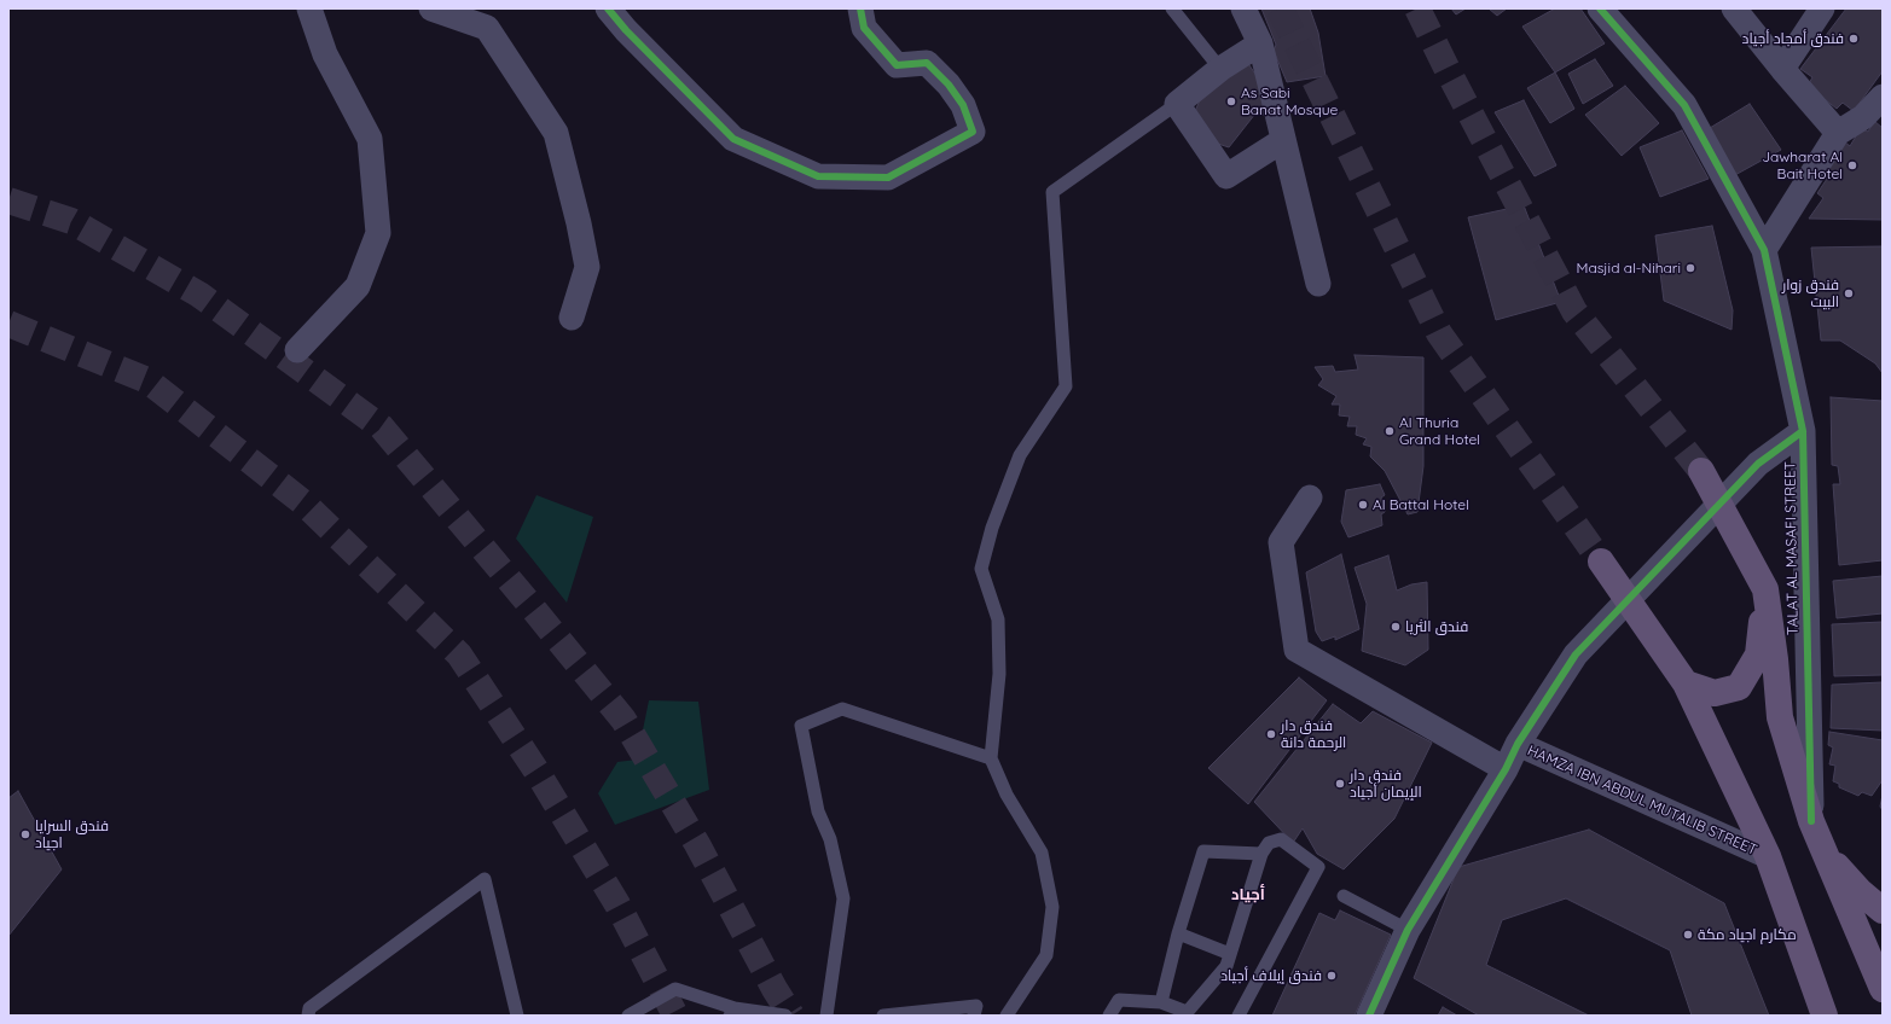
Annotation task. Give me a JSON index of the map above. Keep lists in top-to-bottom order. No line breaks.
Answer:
{"streets":{"street":["TALAT AL MASAFI STREET","HAMZA IBN ABDUL MUTALIB STREET"]},"districts":["أجياد"],"places":["فندق أمجاد أجياد","As Sabi Banat Mosque","Jawharat Al Bait Hotel","Masjid al-Nihari","فندق زوار البيت","Al Thuria Grand Hotel","Al Battal Hotel","فندق الثريا","فندق دار الرحمة دانة","فندق دار الإيمان أجياد","فندق السرايا اجياد","مكارم اجياد مكة","فندق إيلاف أجياد"]}
